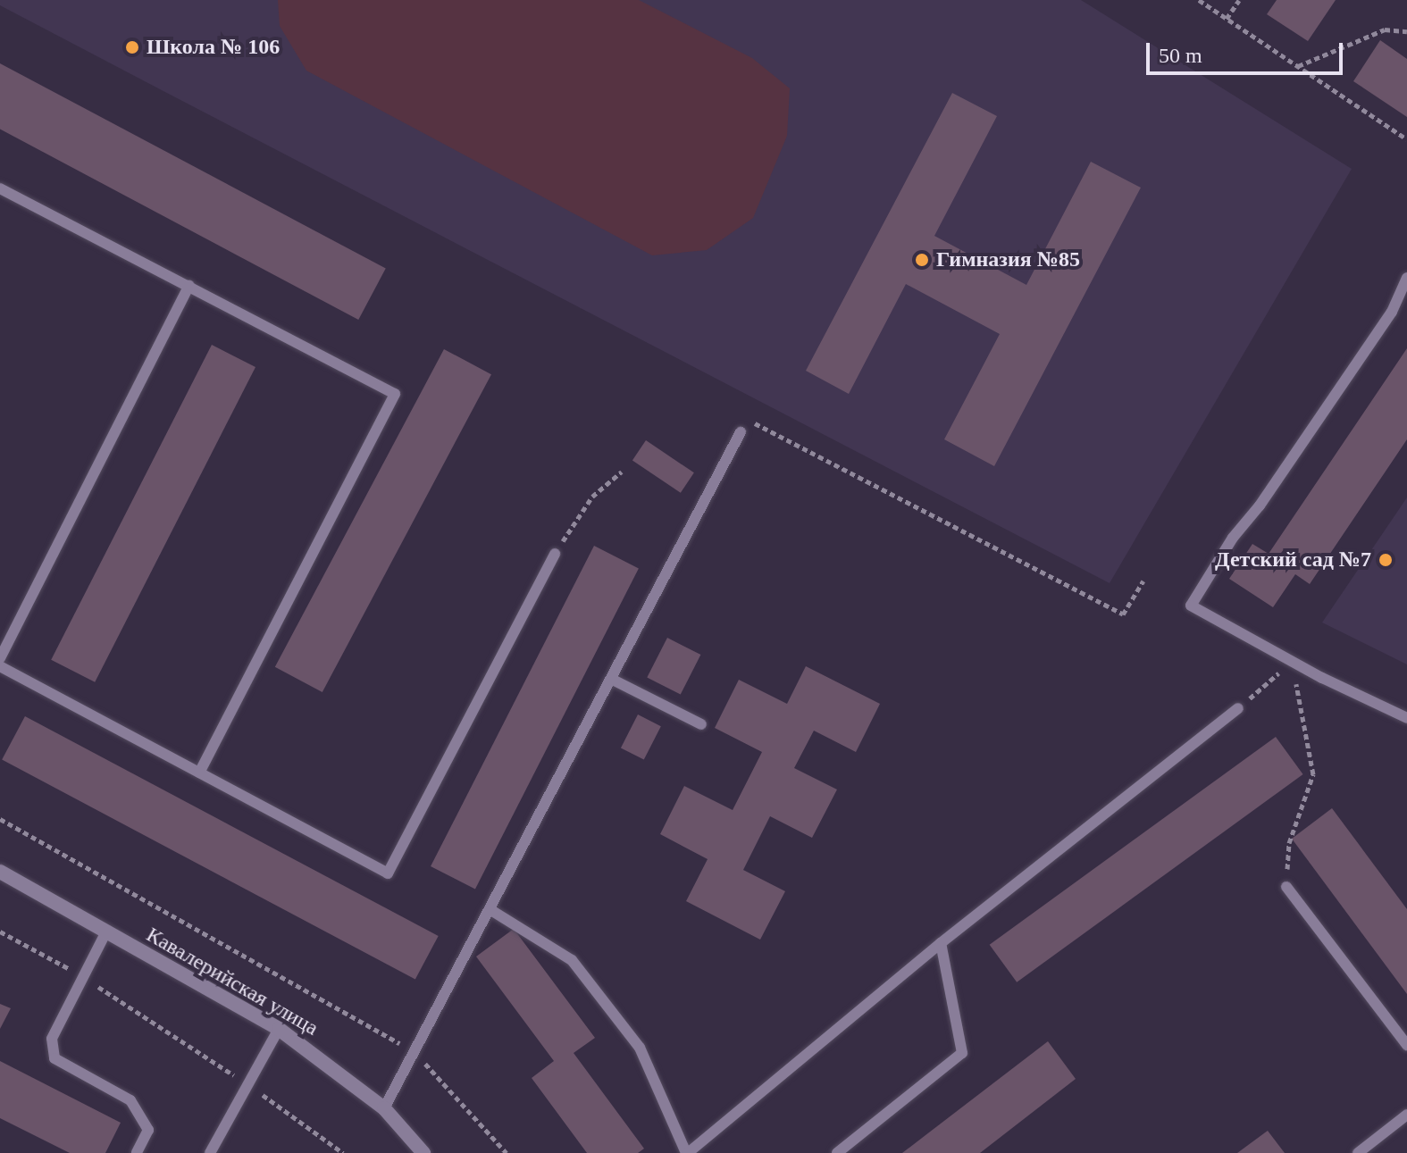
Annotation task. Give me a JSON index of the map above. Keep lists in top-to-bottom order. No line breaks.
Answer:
{"streets":{"street":["Кавалерийская улица"]},"places":["Школа № 106","Гимназия №85","Детский сад №7"],"scale_bar":"50 m"}
